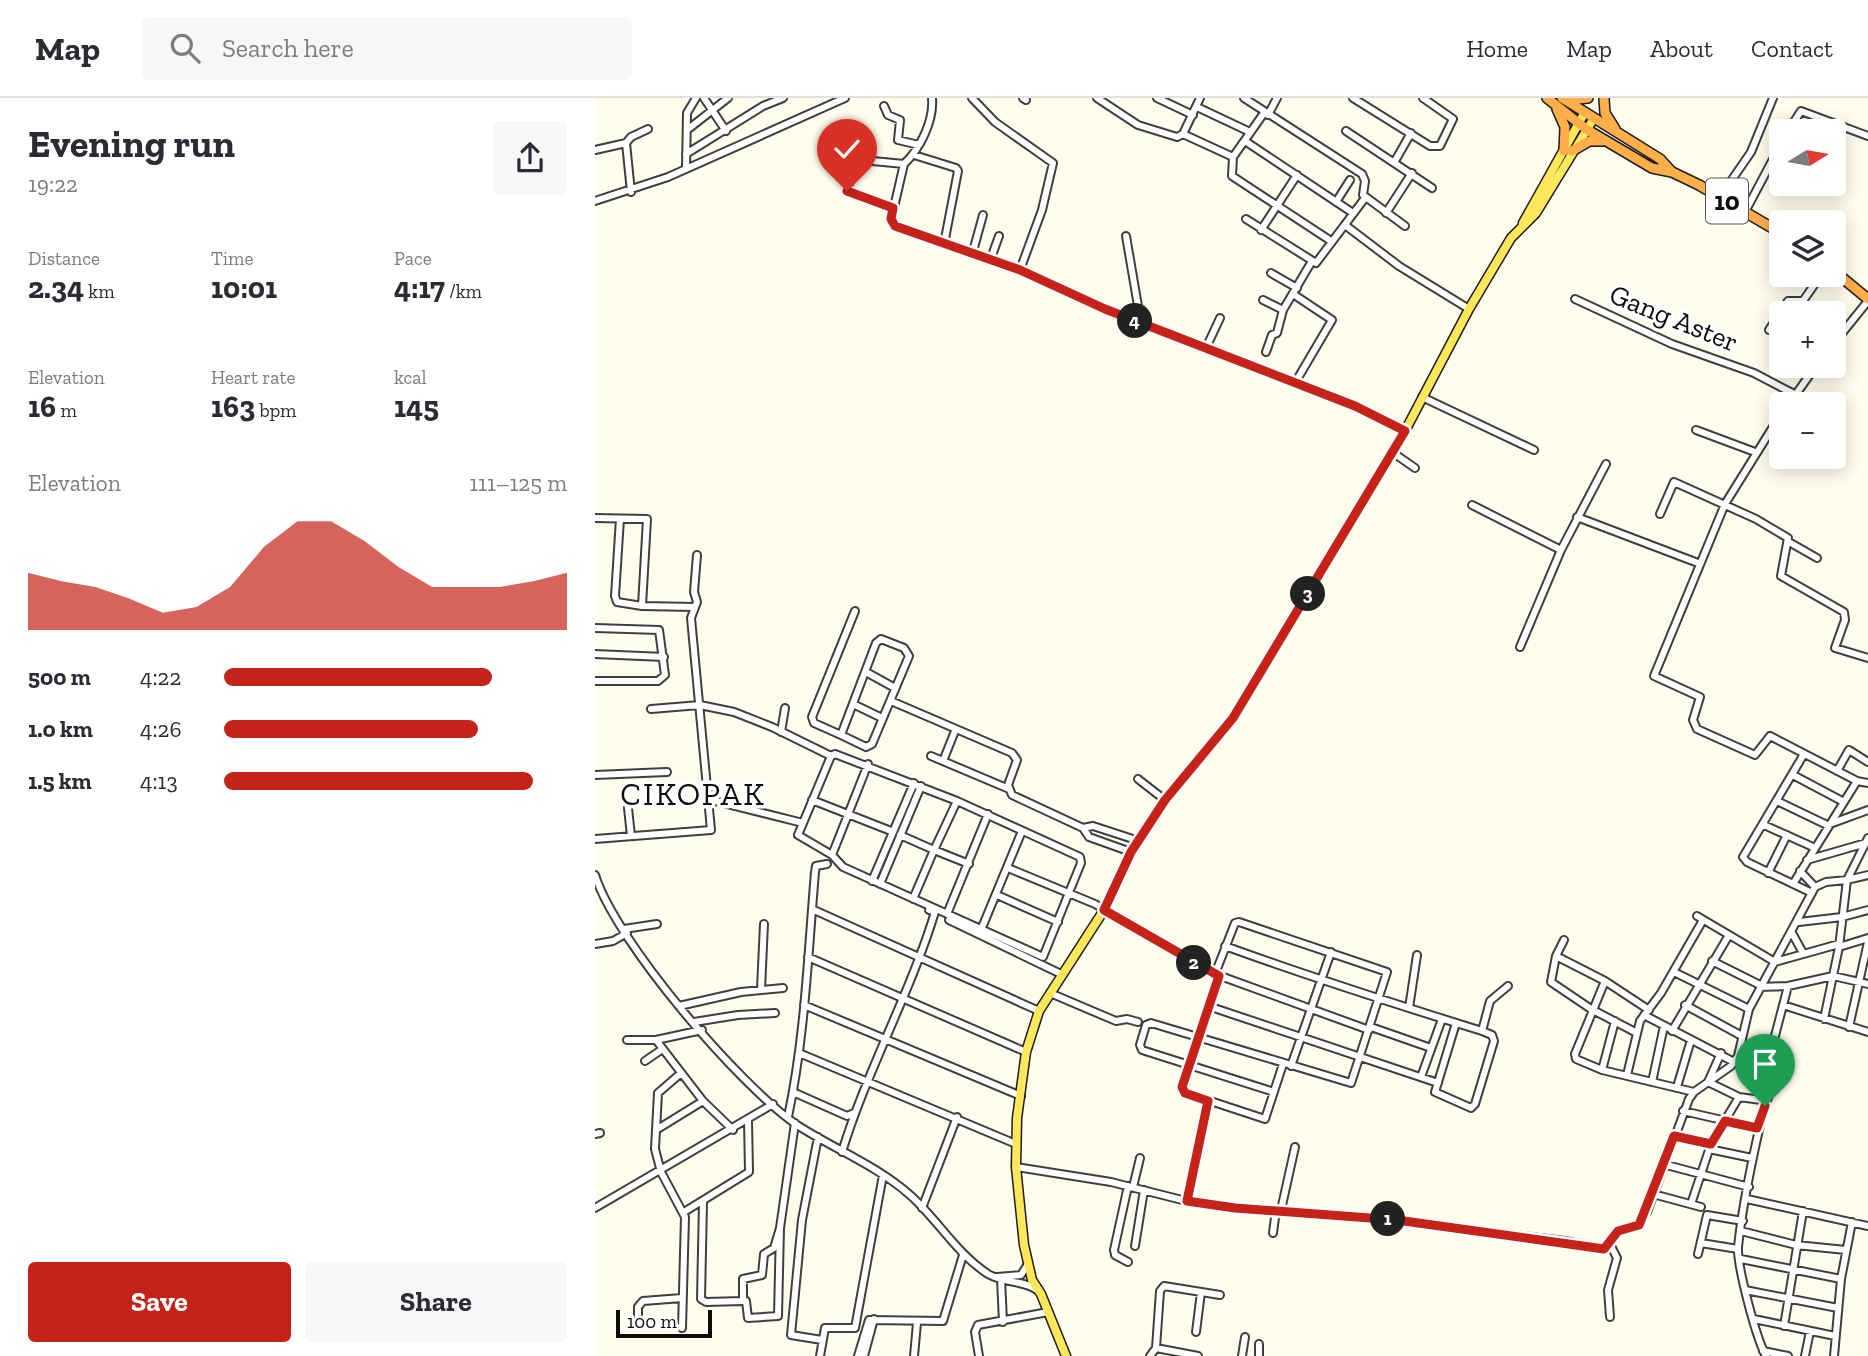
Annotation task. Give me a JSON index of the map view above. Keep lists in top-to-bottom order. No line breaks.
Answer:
{"streets":{"highway":["10"],"street":["Gang Aster"]},"districts":["CIKOPAK"],"scale_bar":"100 m","north":"right","page":{"header":"Map","search":"Search here","nav":["Home","Map","About","Contact"],"heading":["Evening run","19:22"],"map_buttons":["+","−"],"stats":[["Distance","2.34 km"],["Time","10:01"],["Pace","4:17 /km"],["Elevation","16 m"],["Heart rate","163 bpm"],["kcal","145"]],"pins":["4","3","2","1"],"chart":["Elevation","111–125 m"],"list":[{"name":"500 m","note":"4:22"},{"name":"1.0 km","note":"4:26"},{"name":"1.5 km","note":"4:13"}],"buttons":["Save","Share"],"scale":"100 m"}}
